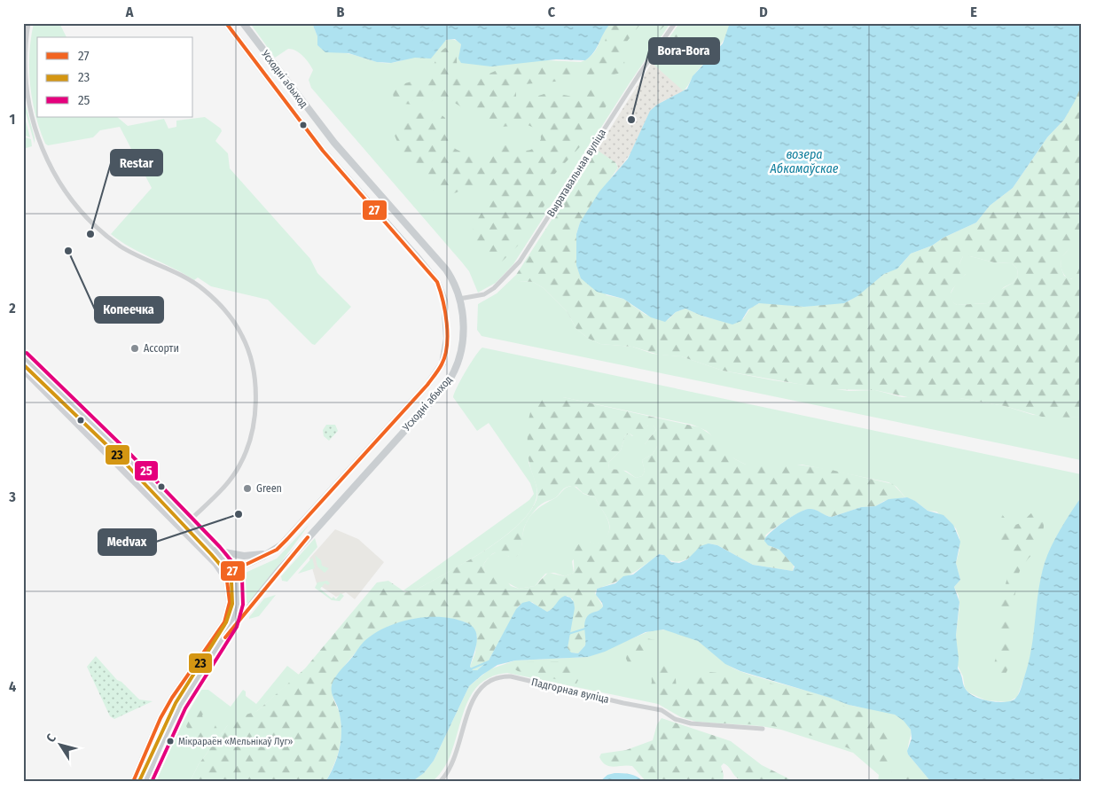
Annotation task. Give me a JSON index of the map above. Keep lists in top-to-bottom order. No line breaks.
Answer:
{"streets":{"main road":["Усходні абыход"],"street":["Выратавальная вуліца","Падгорная вуліца"]},"crossings":[["Усходні абыход","Выратавальная вуліца"]],"water":["возера Абкамаўскае"],"places":["Bora-Bora","Restar","Копеечка","Ассорти","Green","Medvax","Мікрараён «Мельнікаў Луг»"],"lines":["transit line 27","transit line 25","transit line 23"],"legend":["27","23","25"],"north":"top left","grid":{"columns":["A","B","C","D","E"],"rows":["1","2","3","4"]}}
